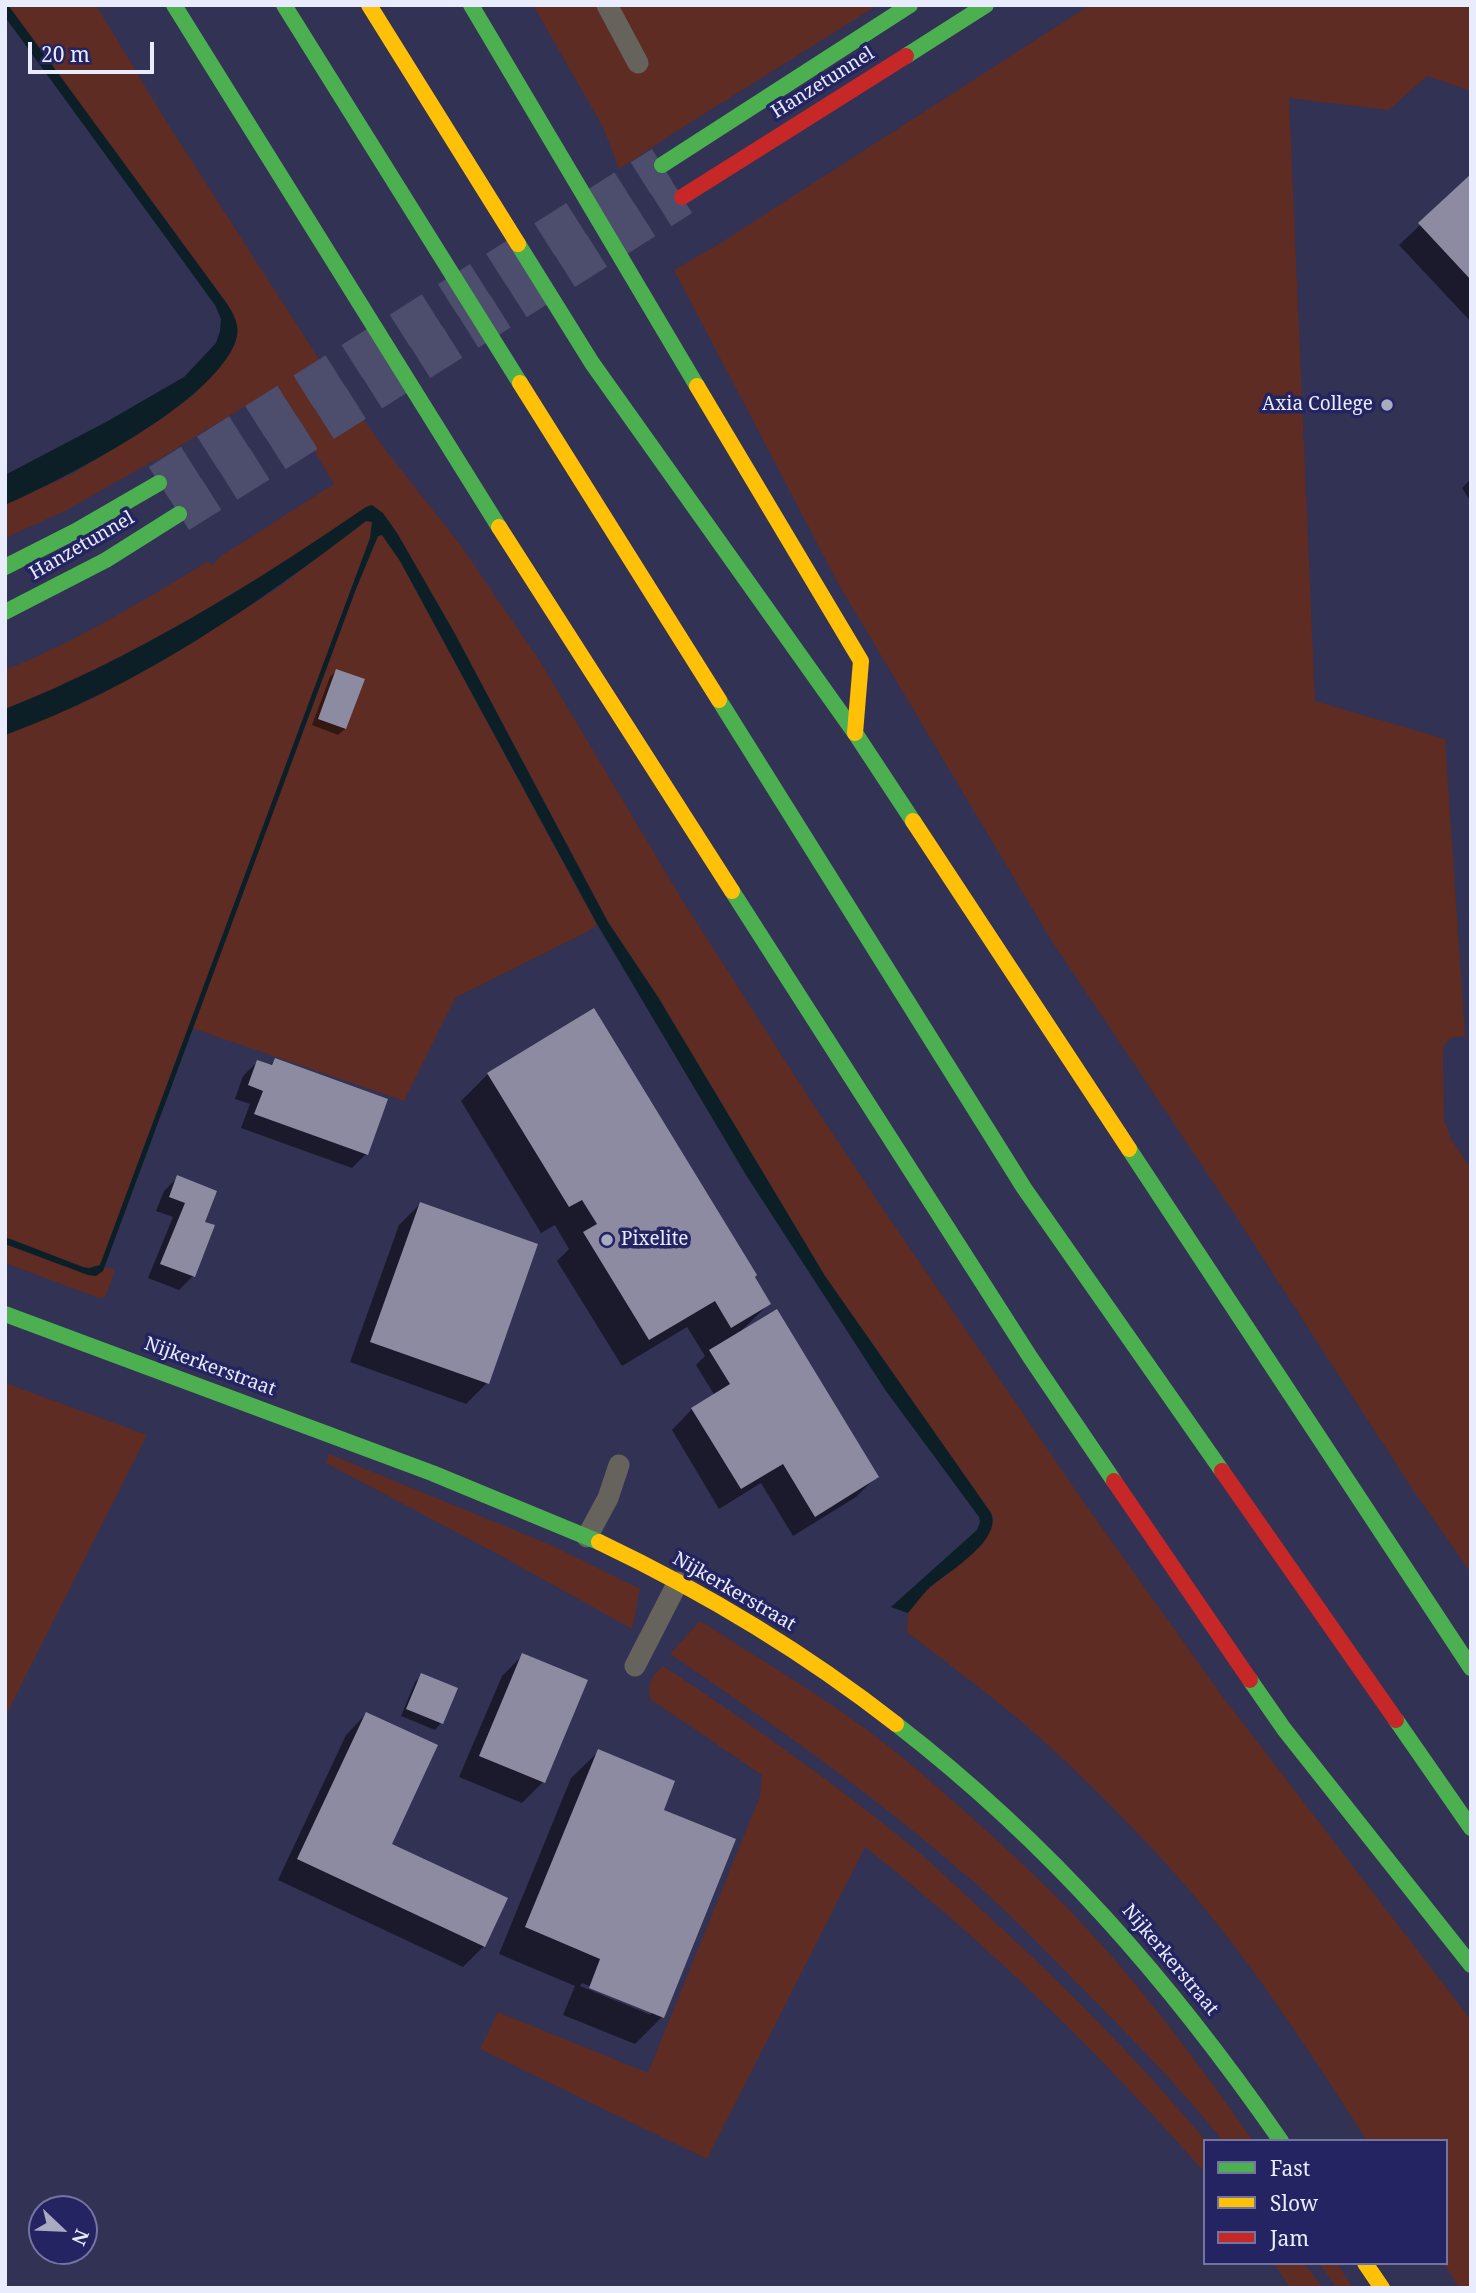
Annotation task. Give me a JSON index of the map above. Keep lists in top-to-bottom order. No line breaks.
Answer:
{"streets":{"main road":["Hanzetunnel","Nijkerkerstraat"]},"places":["Axia College","Pixelite"],"legend":["Fast","Slow","Jam"],"scale_bar":"20 m","north":"bottom right"}
